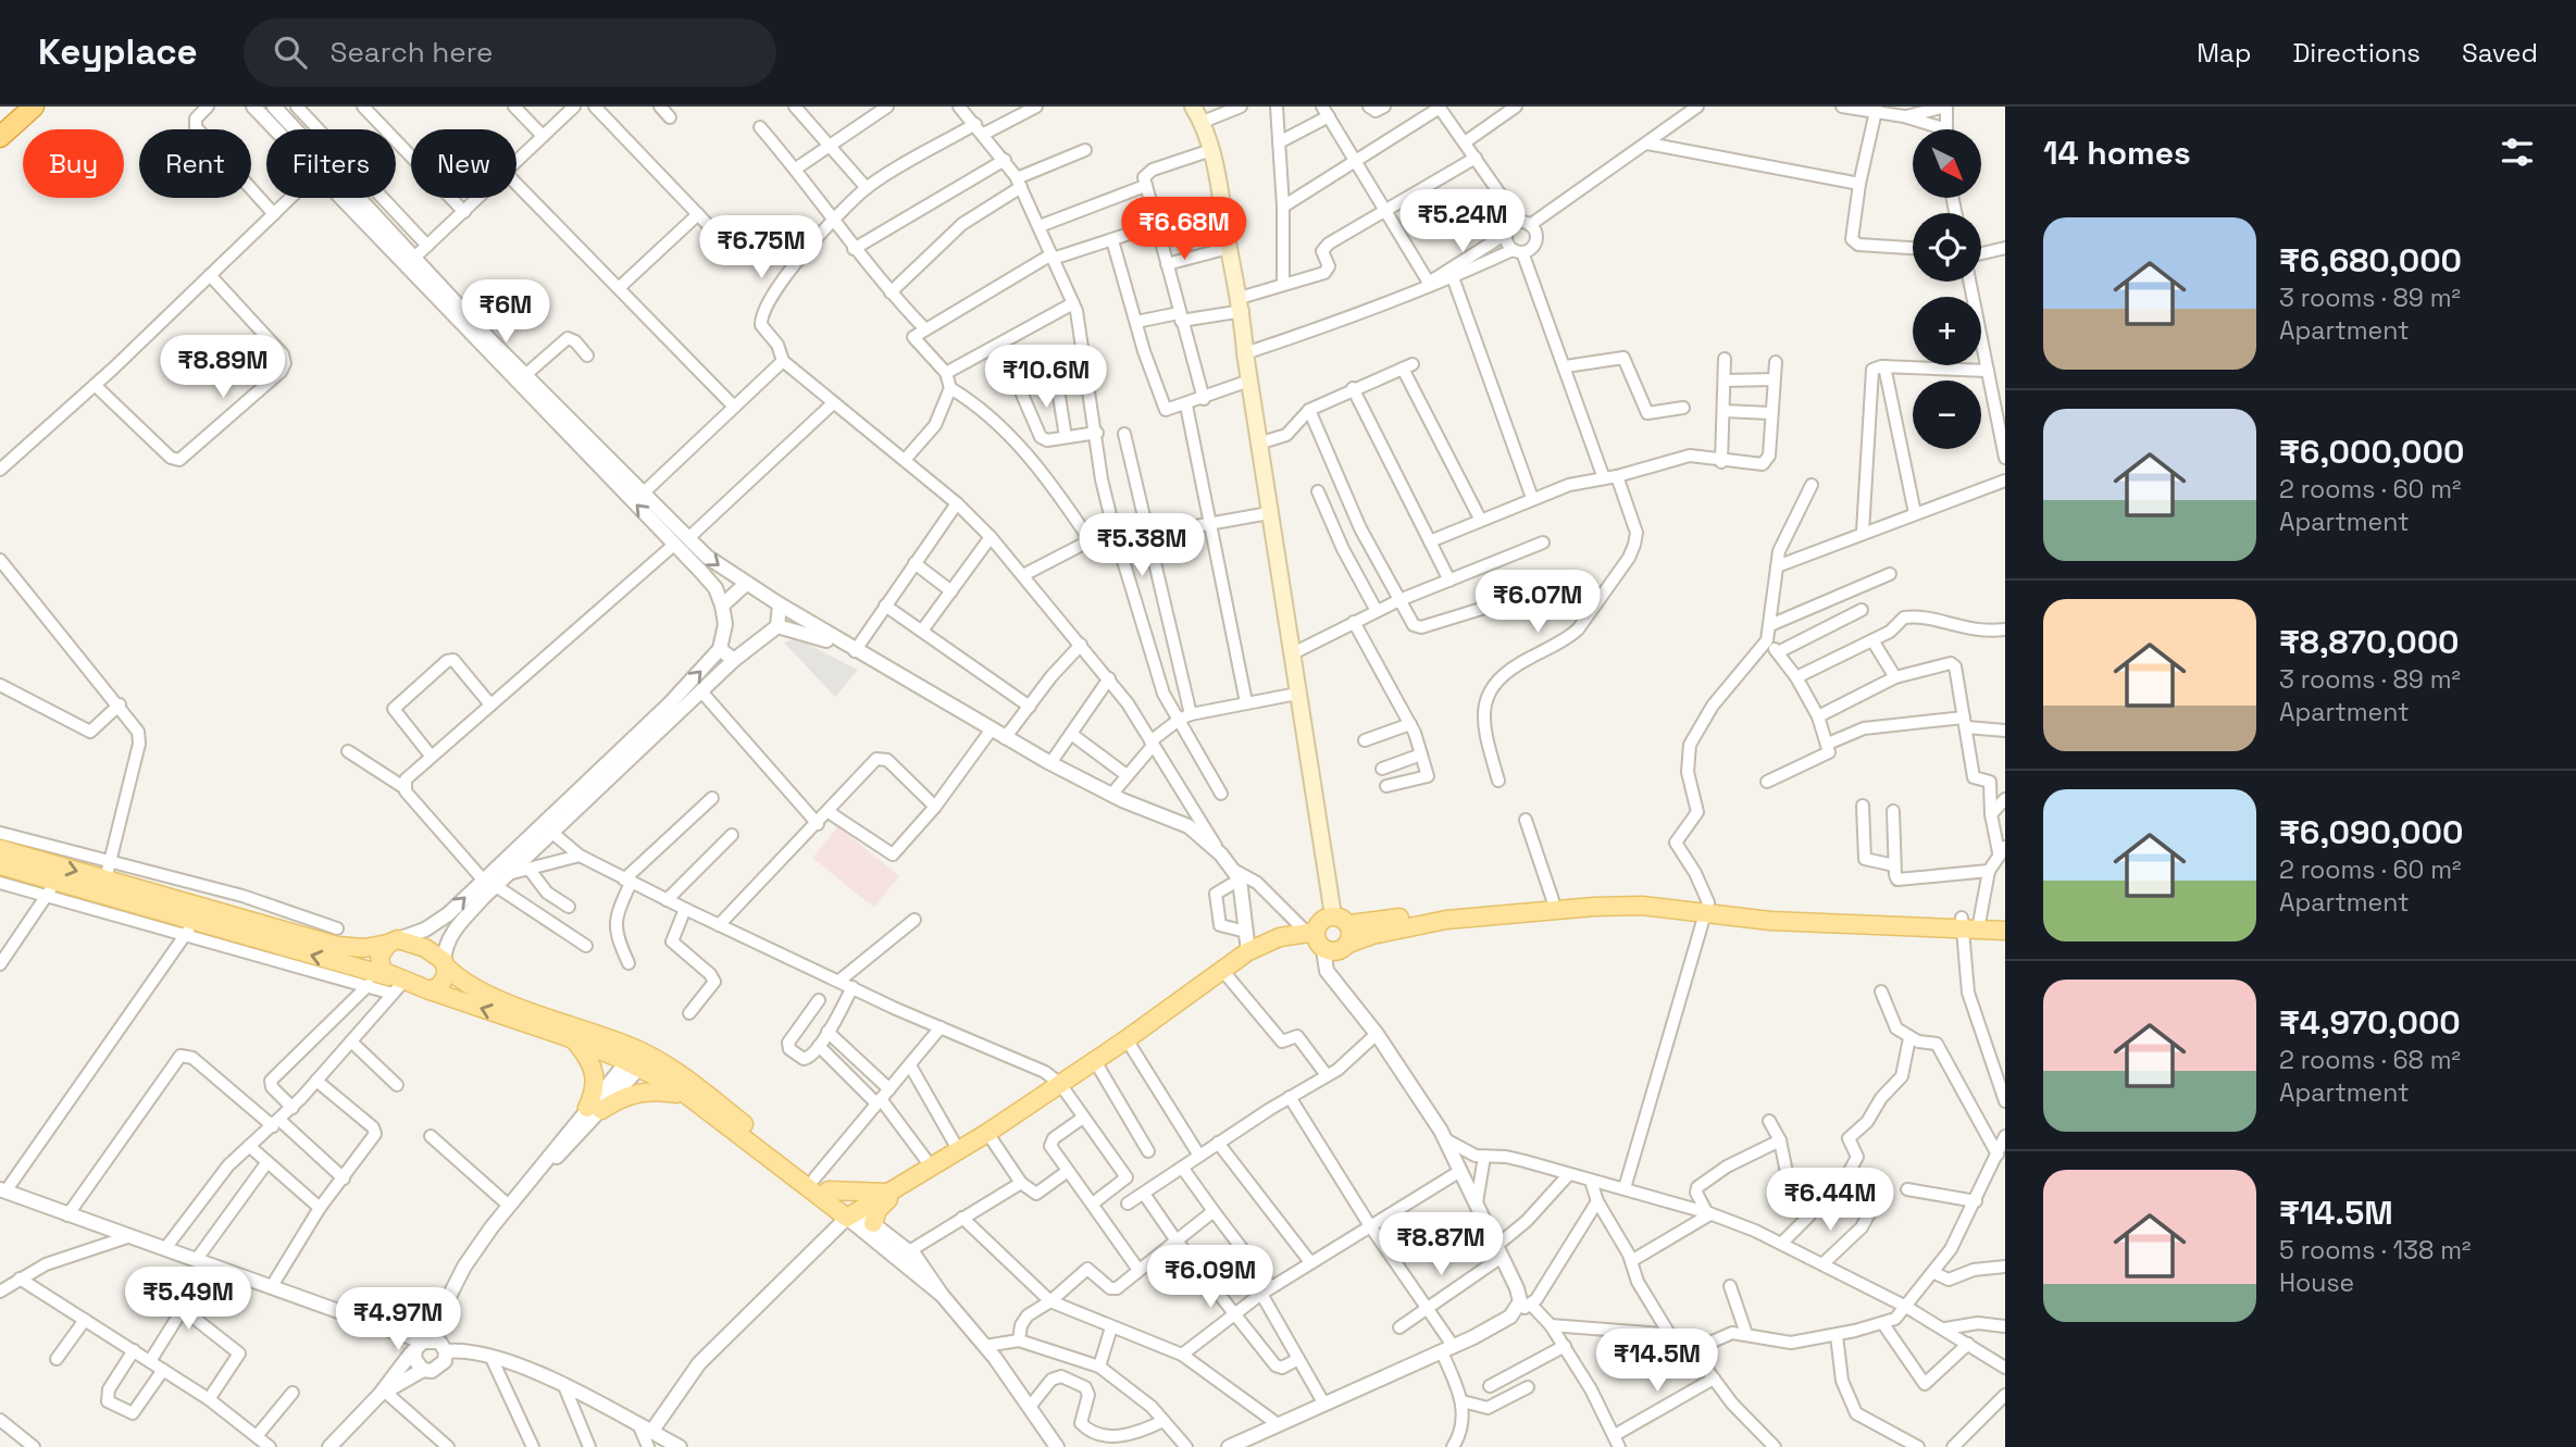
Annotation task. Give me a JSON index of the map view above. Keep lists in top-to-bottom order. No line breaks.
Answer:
{"north":"bottom right","page":{"header":"Keyplace","search":"Search here","nav":["Map","Directions","Saved"],"heading":"14 homes","map_buttons":["+","−"],"chip":["Buy","Rent","Filters","New"],"price":["₹5.24M","₹6.68M","₹6.75M","₹6M","₹8.89M","₹10.6M","₹5.38M","₹6.07M","₹6.44M","₹8.87M","₹6.09M","₹5.49M","₹4.97M","₹14.5M"],"list":[{"name":"₹6,680,000","note":"3 rooms · 89 m² · Apartment"},{"name":"₹6,000,000","note":"2 rooms · 60 m² · Apartment"},{"name":"₹8,870,000","note":"3 rooms · 89 m² · Apartment"},{"name":"₹6,090,000","note":"2 rooms · 60 m² · Apartment"},{"name":"₹4,970,000","note":"2 rooms · 68 m² · Apartment"},{"name":"₹14.5M","note":"5 rooms · 138 m² · House"}]}}
